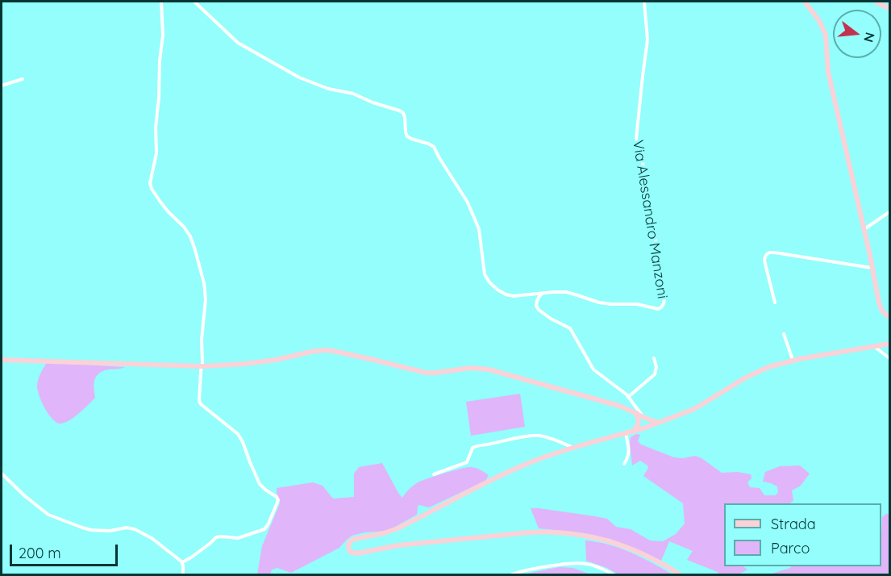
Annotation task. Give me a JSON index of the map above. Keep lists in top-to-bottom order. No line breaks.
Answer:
{"streets":{"street":["Via Alessandro Manzoni"]},"legend":["Strada","Parco"],"scale_bar":"200 m","north":"right"}
